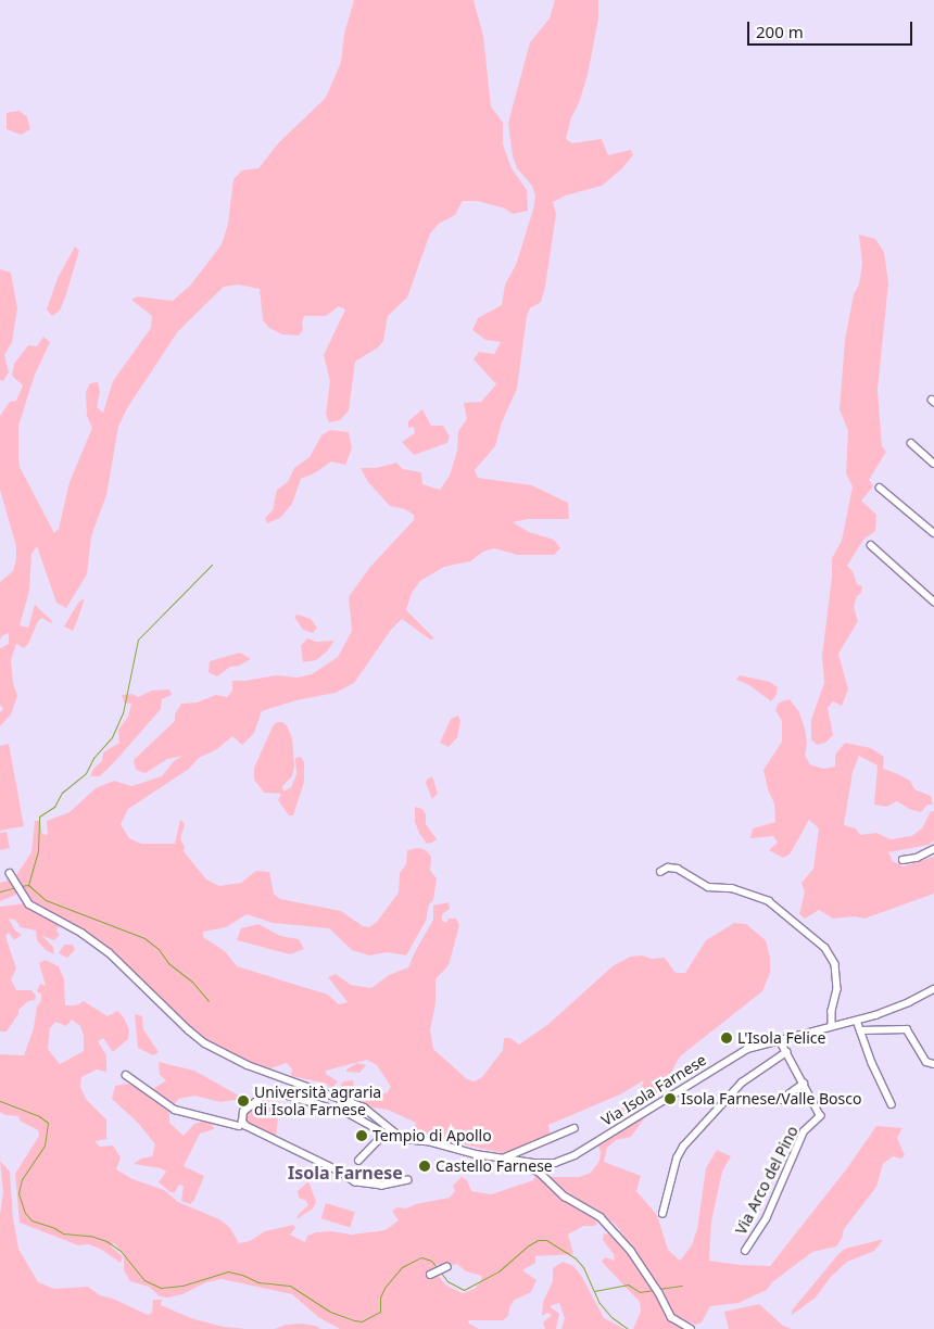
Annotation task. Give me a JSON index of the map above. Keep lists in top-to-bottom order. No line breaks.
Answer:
{"streets":{"street":["Via Isola Farnese","Via Arco del Pino"]},"crossings":[["Via Isola Farnese","Via Arco del Pino"]],"districts":["Isola Farnese"],"places":["L'Isola Felice","Isola Farnese/Valle Bosco","Università agraria di Isola Farnese","Tempio di Apollo","Castello Farnese"],"scale_bar":"200 m"}
